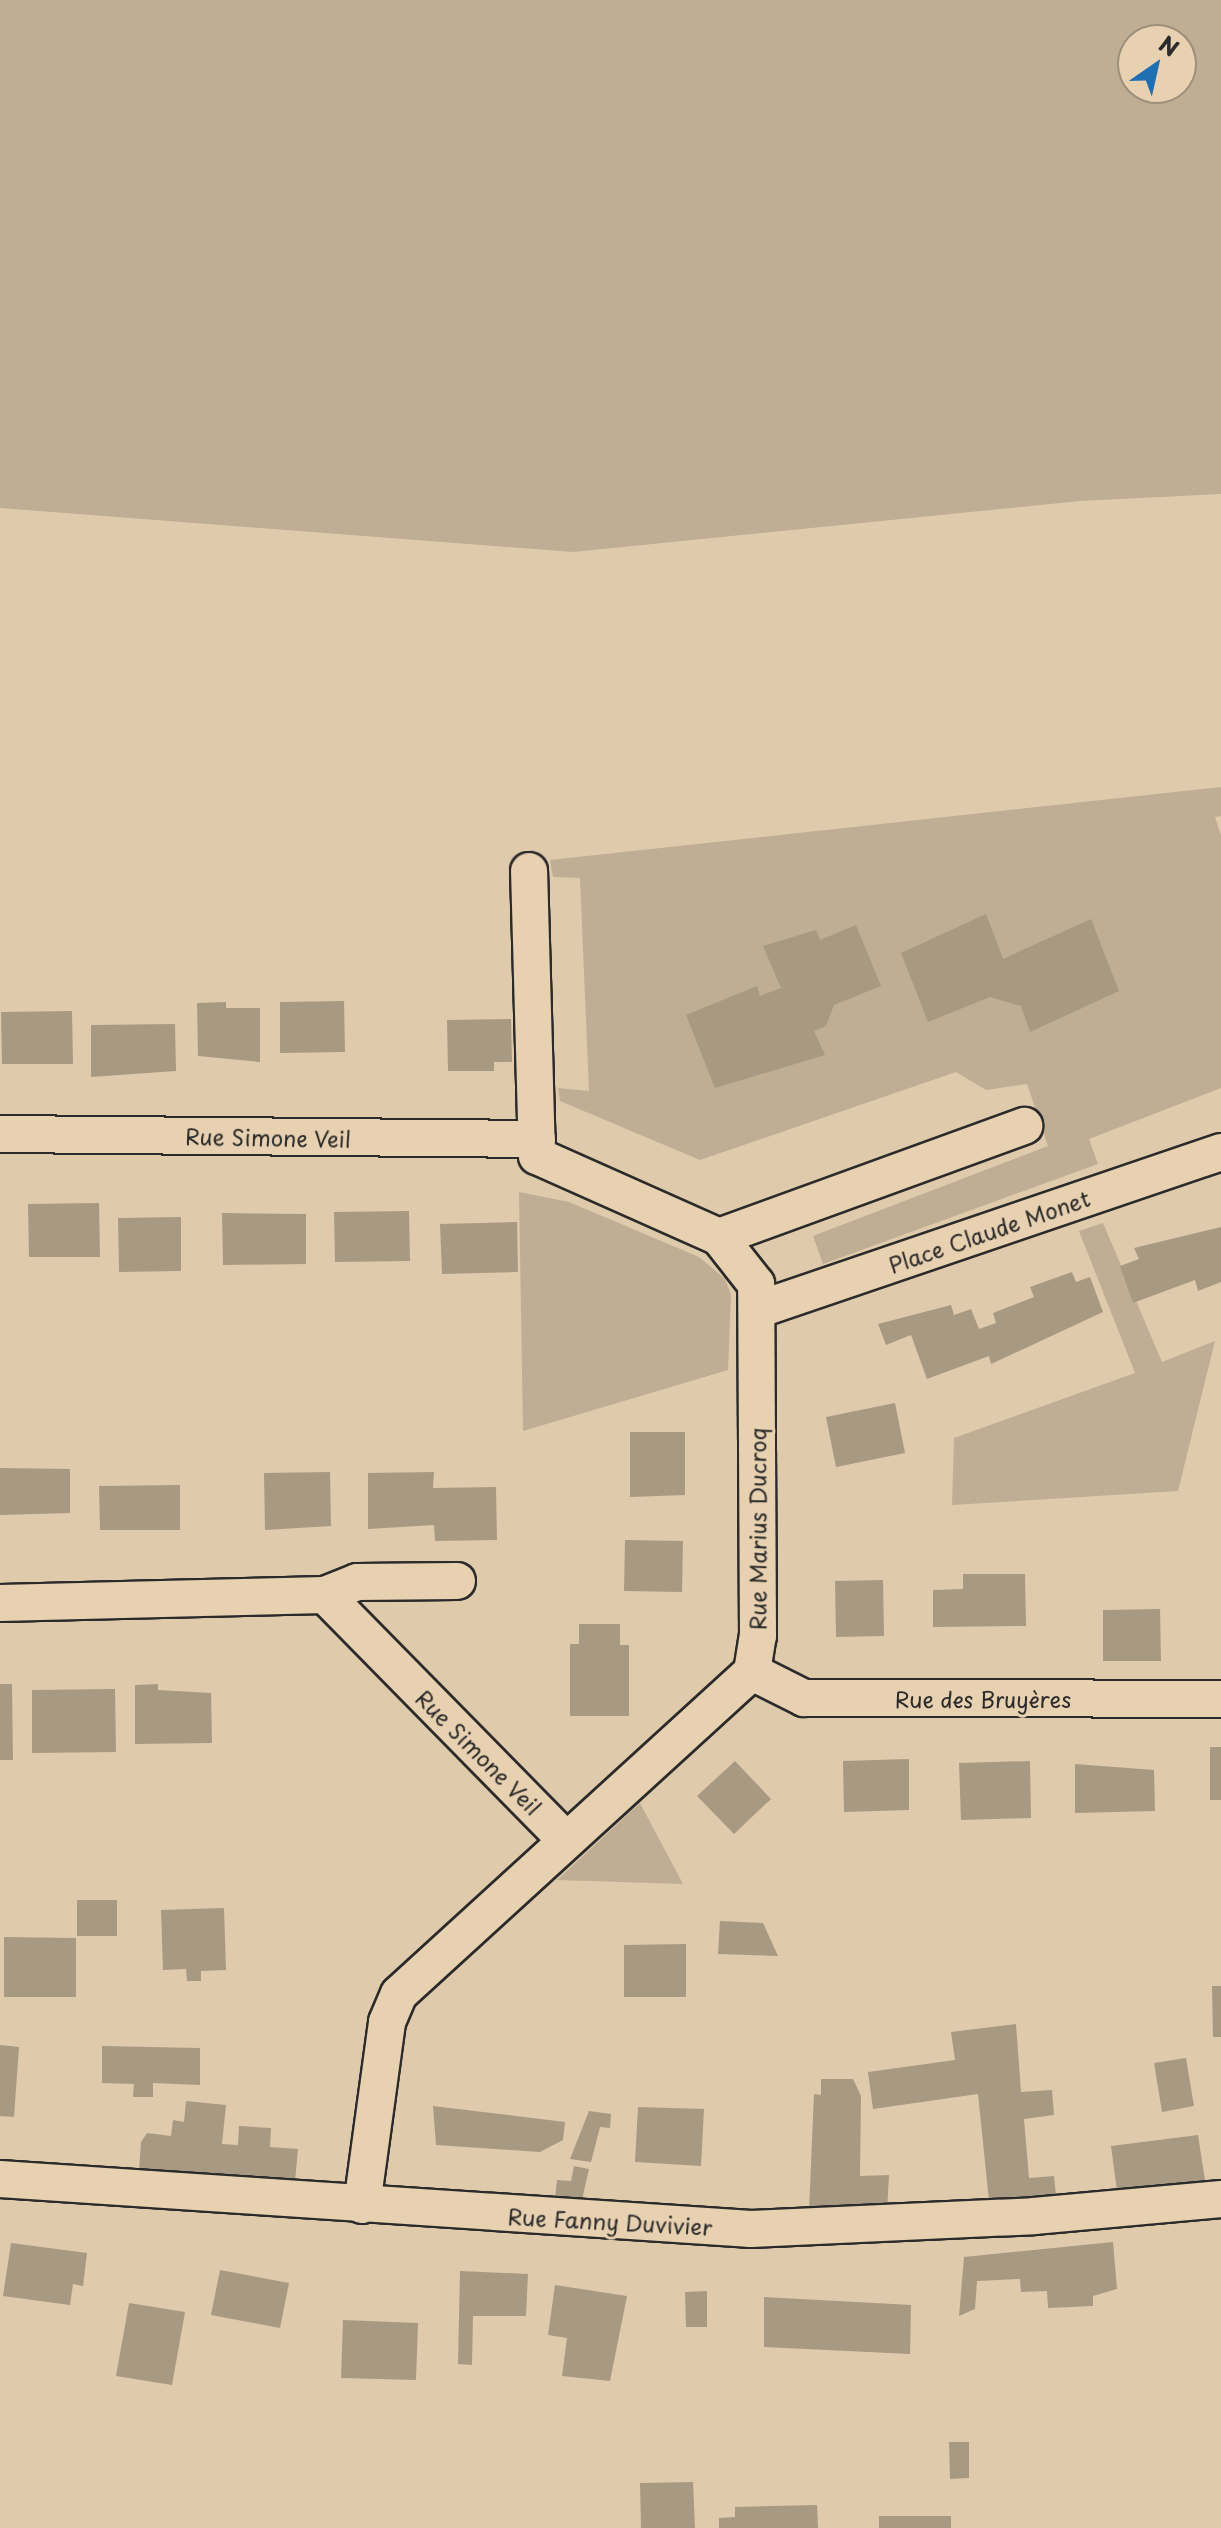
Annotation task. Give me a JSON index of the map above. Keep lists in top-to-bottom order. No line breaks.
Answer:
{"streets":{"street":["Rue Simone Veil","Place Claude Monet","Rue Marius Ducroq","Rue des Bruyères","Rue Fanny Duvivier"]},"crossings":[["Rue Simone Veil","Rue Marius Ducroq"],["Place Claude Monet","Rue Marius Ducroq"],["Rue Marius Ducroq","Rue des Bruyères"]],"north":"top right"}
